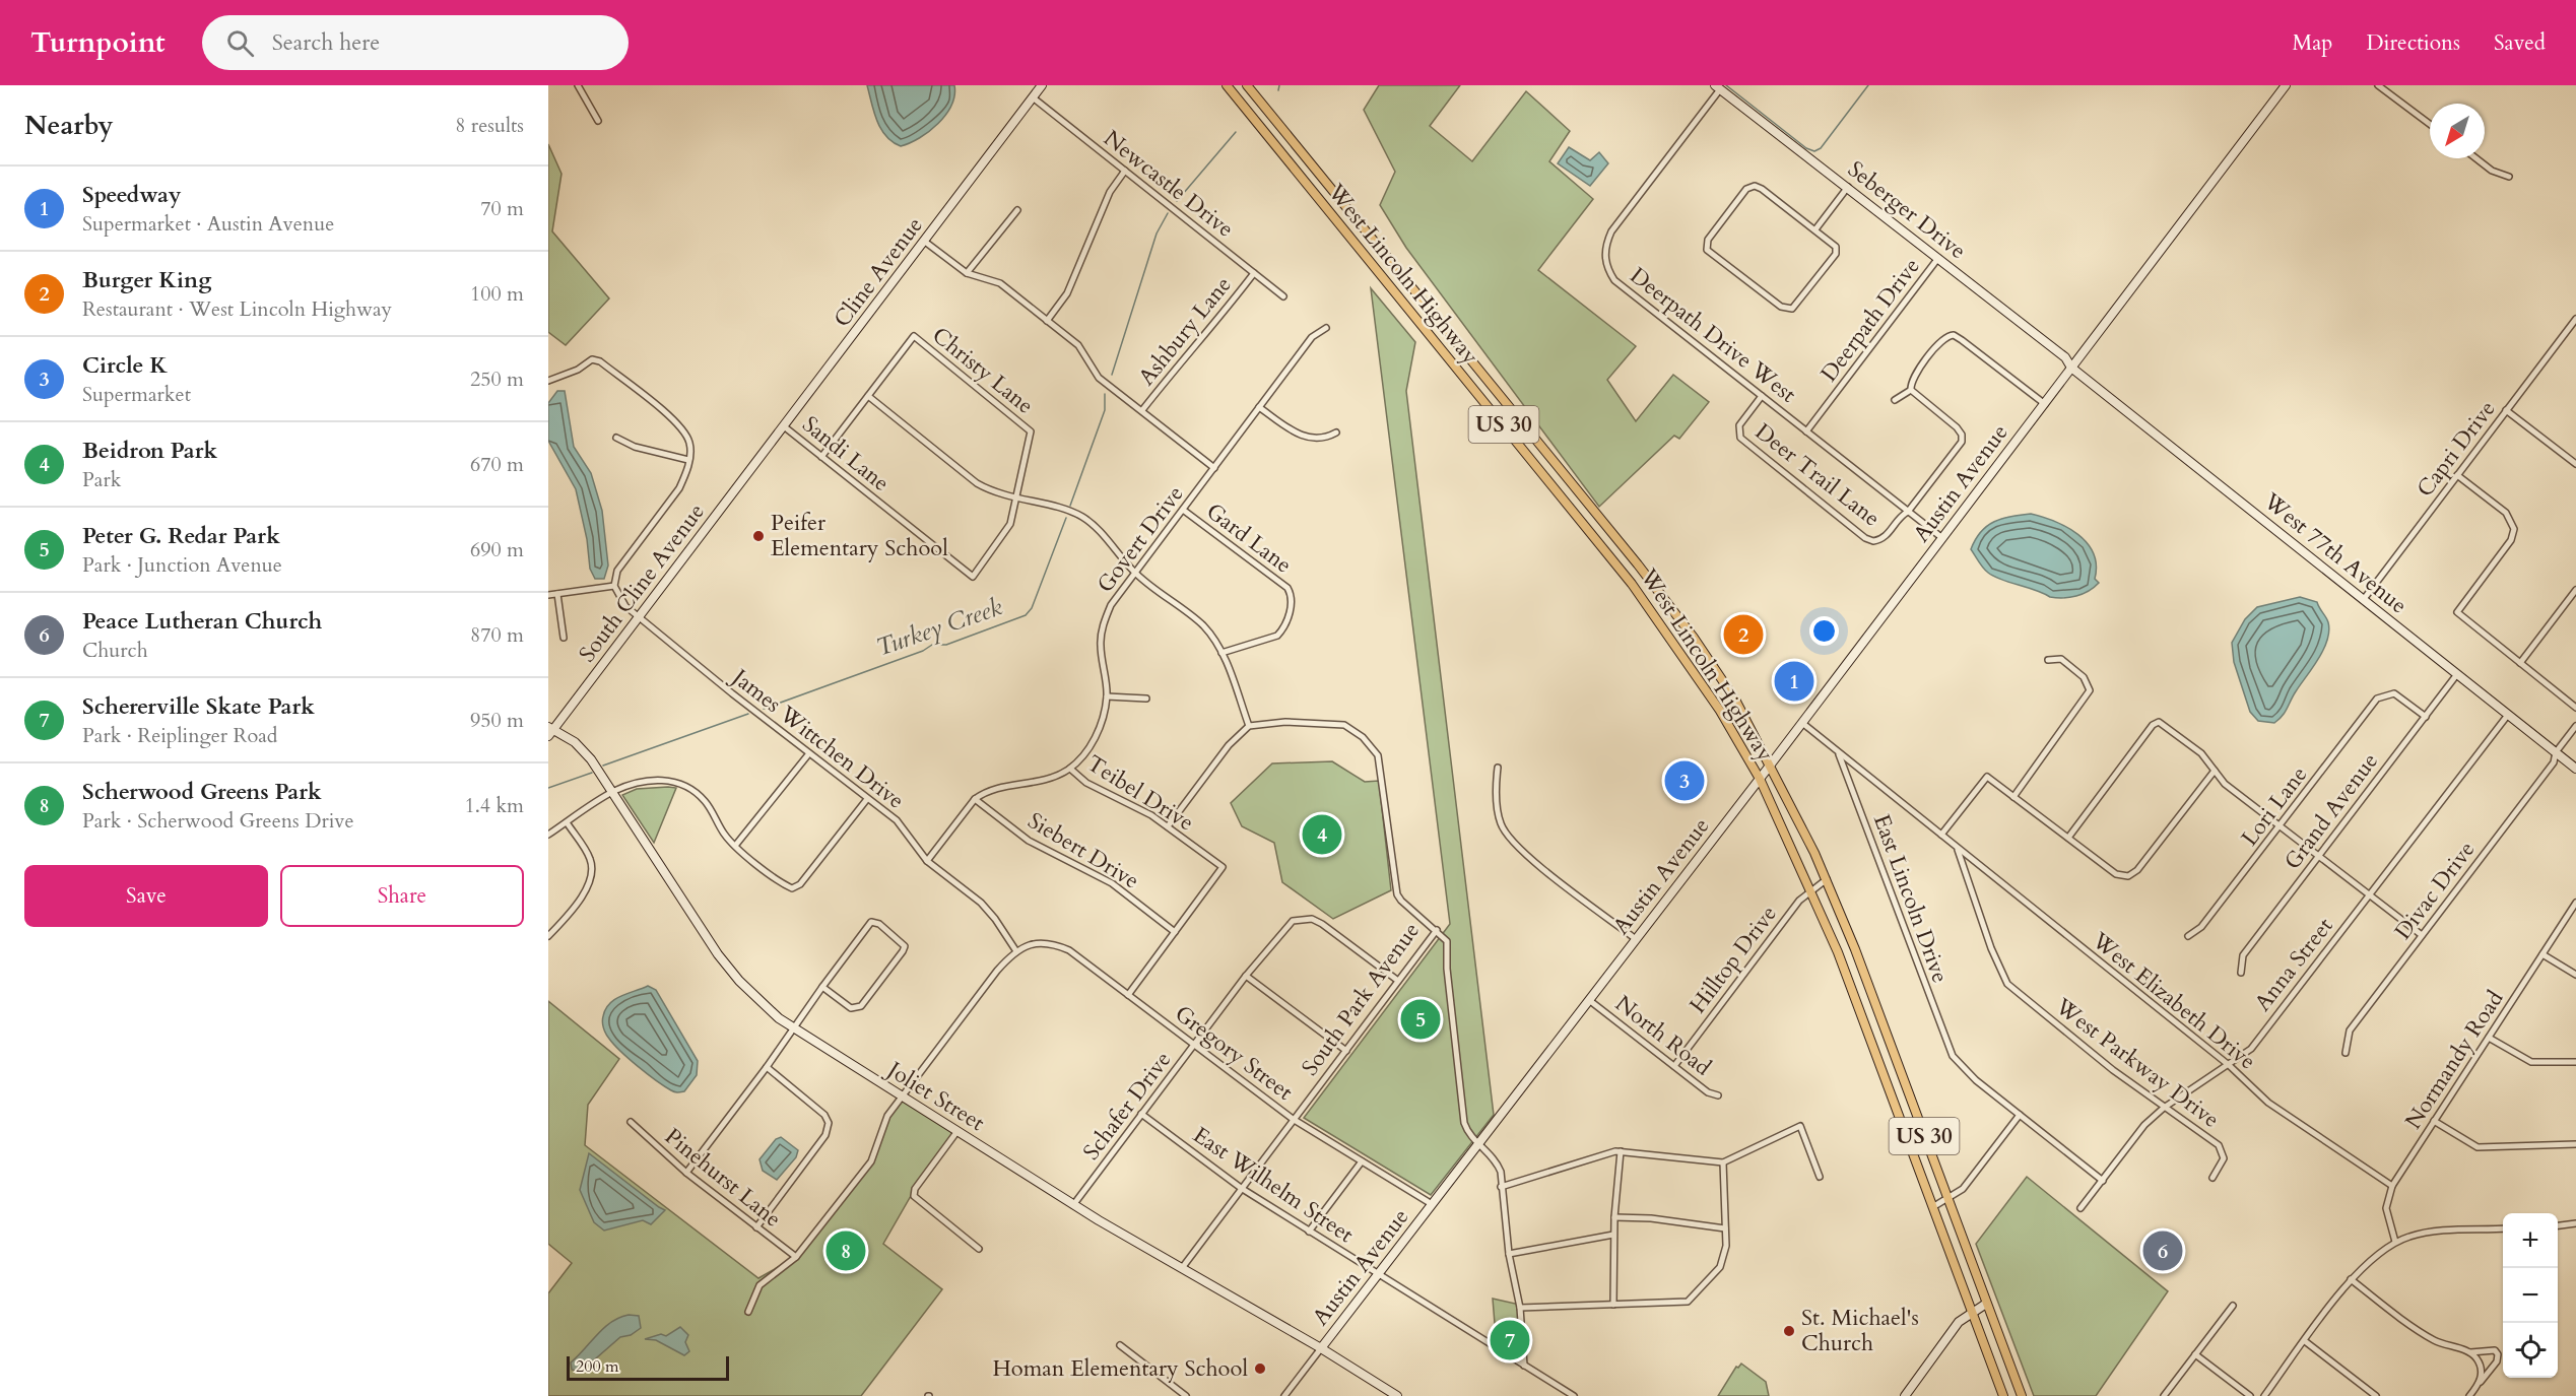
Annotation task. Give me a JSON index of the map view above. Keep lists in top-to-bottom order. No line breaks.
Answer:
{"streets":{"main road":["West Lincoln Highway","US 30"],"street":["Newcastle Drive","Seberger Drive","Cline Avenue","Deerpath Drive","Ashbury Lane","Deerpath Drive West","Christy Lane","Capri Drive","Sandi Lane","Deer Trail Lane","Austin Avenue","Gard Lane","Govert Drive","West 77th Avenue","South Cline Avenue","James Wittchen Drive","Teibel Drive","Lori Lane","Grand Avenue","Siebert Drive","Divac Drive","East Lincoln Drive","Hilltop Drive","Anna Street","South Park Avenue","West Elizabeth Drive","North Road","Gregory Street","Normandy Road","West Parkway Drive","Joliet Street","Schafer Drive","Pinehurst Lane","East Wilhelm Street"]},"crossings":[["Newcastle Drive","Cline Avenue"],["Newcastle Drive","Ashbury Lane"],["Seberger Drive","Deerpath Drive"],["Seberger Drive","Deerpath Drive West"],["Seberger Drive","Austin Avenue"],["Seberger Drive","West 77th Avenue"],["Cline Avenue","Sandi Lane"],["Cline Avenue","South Cline Avenue"],["West Lincoln Highway","Austin Avenue"],["West Lincoln Highway","Hilltop Drive"],["Deerpath Drive","Deerpath Drive West"],["Deerpath Drive West","Deer Trail Lane"],["Deerpath Drive West","Austin Avenue"],["Christy Lane","Sandi Lane"],["Capri Drive","West 77th Avenue"],["Austin Avenue","West 77th Avenue"],["Austin Avenue","West Elizabeth Drive"],["Austin Avenue","North Road"],["Austin Avenue","Gregory Street"],["Austin Avenue","Joliet Street"],["Austin Avenue","East Wilhelm Street"],["Gard Lane","Govert Drive"],["Govert Drive","Teibel Drive"],["Govert Drive","Siebert Drive"],["West 77th Avenue","Grand Avenue"],["West 77th Avenue","Divac Drive"],["West 77th Avenue","Anna Street"],["South Cline Avenue","James Wittchen Drive"],["South Cline Avenue","Joliet Street"],["James Wittchen Drive","Gregory Street"],["Teibel Drive","Siebert Drive"],["Lori Lane","Grand Avenue"],["East Lincoln Drive","West Elizabeth Drive"],["Hilltop Drive","North Road"],["Anna Street","West Elizabeth Drive"],["Anna Street","West Parkway Drive"],["South Park Avenue","Gregory Street"],["South Park Avenue","Joliet Street"],["South Park Avenue","Schafer Drive"],["South Park Avenue","East Wilhelm Street"],["West Elizabeth Drive","Normandy Road"],["West Elizabeth Drive","West Parkway Drive"],["Gregory Street","Schafer Drive"],["Joliet Street","Schafer Drive"],["Schafer Drive","East Wilhelm Street"]],"water":["Turkey Creek"],"places":["Peifer Elementary School","St. Michael's Church","Homan Elementary School"],"scale_bar":"200 m","north":"bottom left","page":{"header":"Turnpoint","search":"Search here","nav":["Map","Directions","Saved"],"heading":["Nearby","8 results"],"list":[{"mark":"1","name":"Speedway","note":"Supermarket · Austin Avenue","value":"70 m"},{"mark":"2","name":"Burger King","note":"Restaurant · West Lincoln Highway","value":"100 m"},{"mark":"3","name":"Circle K","note":"Supermarket","value":"250 m"},{"mark":"4","name":"Beidron Park","note":"Park","value":"670 m"},{"mark":"5","name":"Peter G. Redar Park","note":"Park · Junction Avenue","value":"690 m"},{"mark":"6","name":"Peace Lutheran Church","note":"Church","value":"870 m"},{"mark":"7","name":"Schererville Skate Park","note":"Park · Reiplinger Road","value":"950 m"},{"mark":"8","name":"Scherwood Greens Park","note":"Park · Scherwood Greens Drive","value":"1.4 km"}],"pins":["2","1","3","4","5","6","8","7"],"buttons":["Save","Share"],"map_buttons":["+","−"],"scale":"200 m"}}
